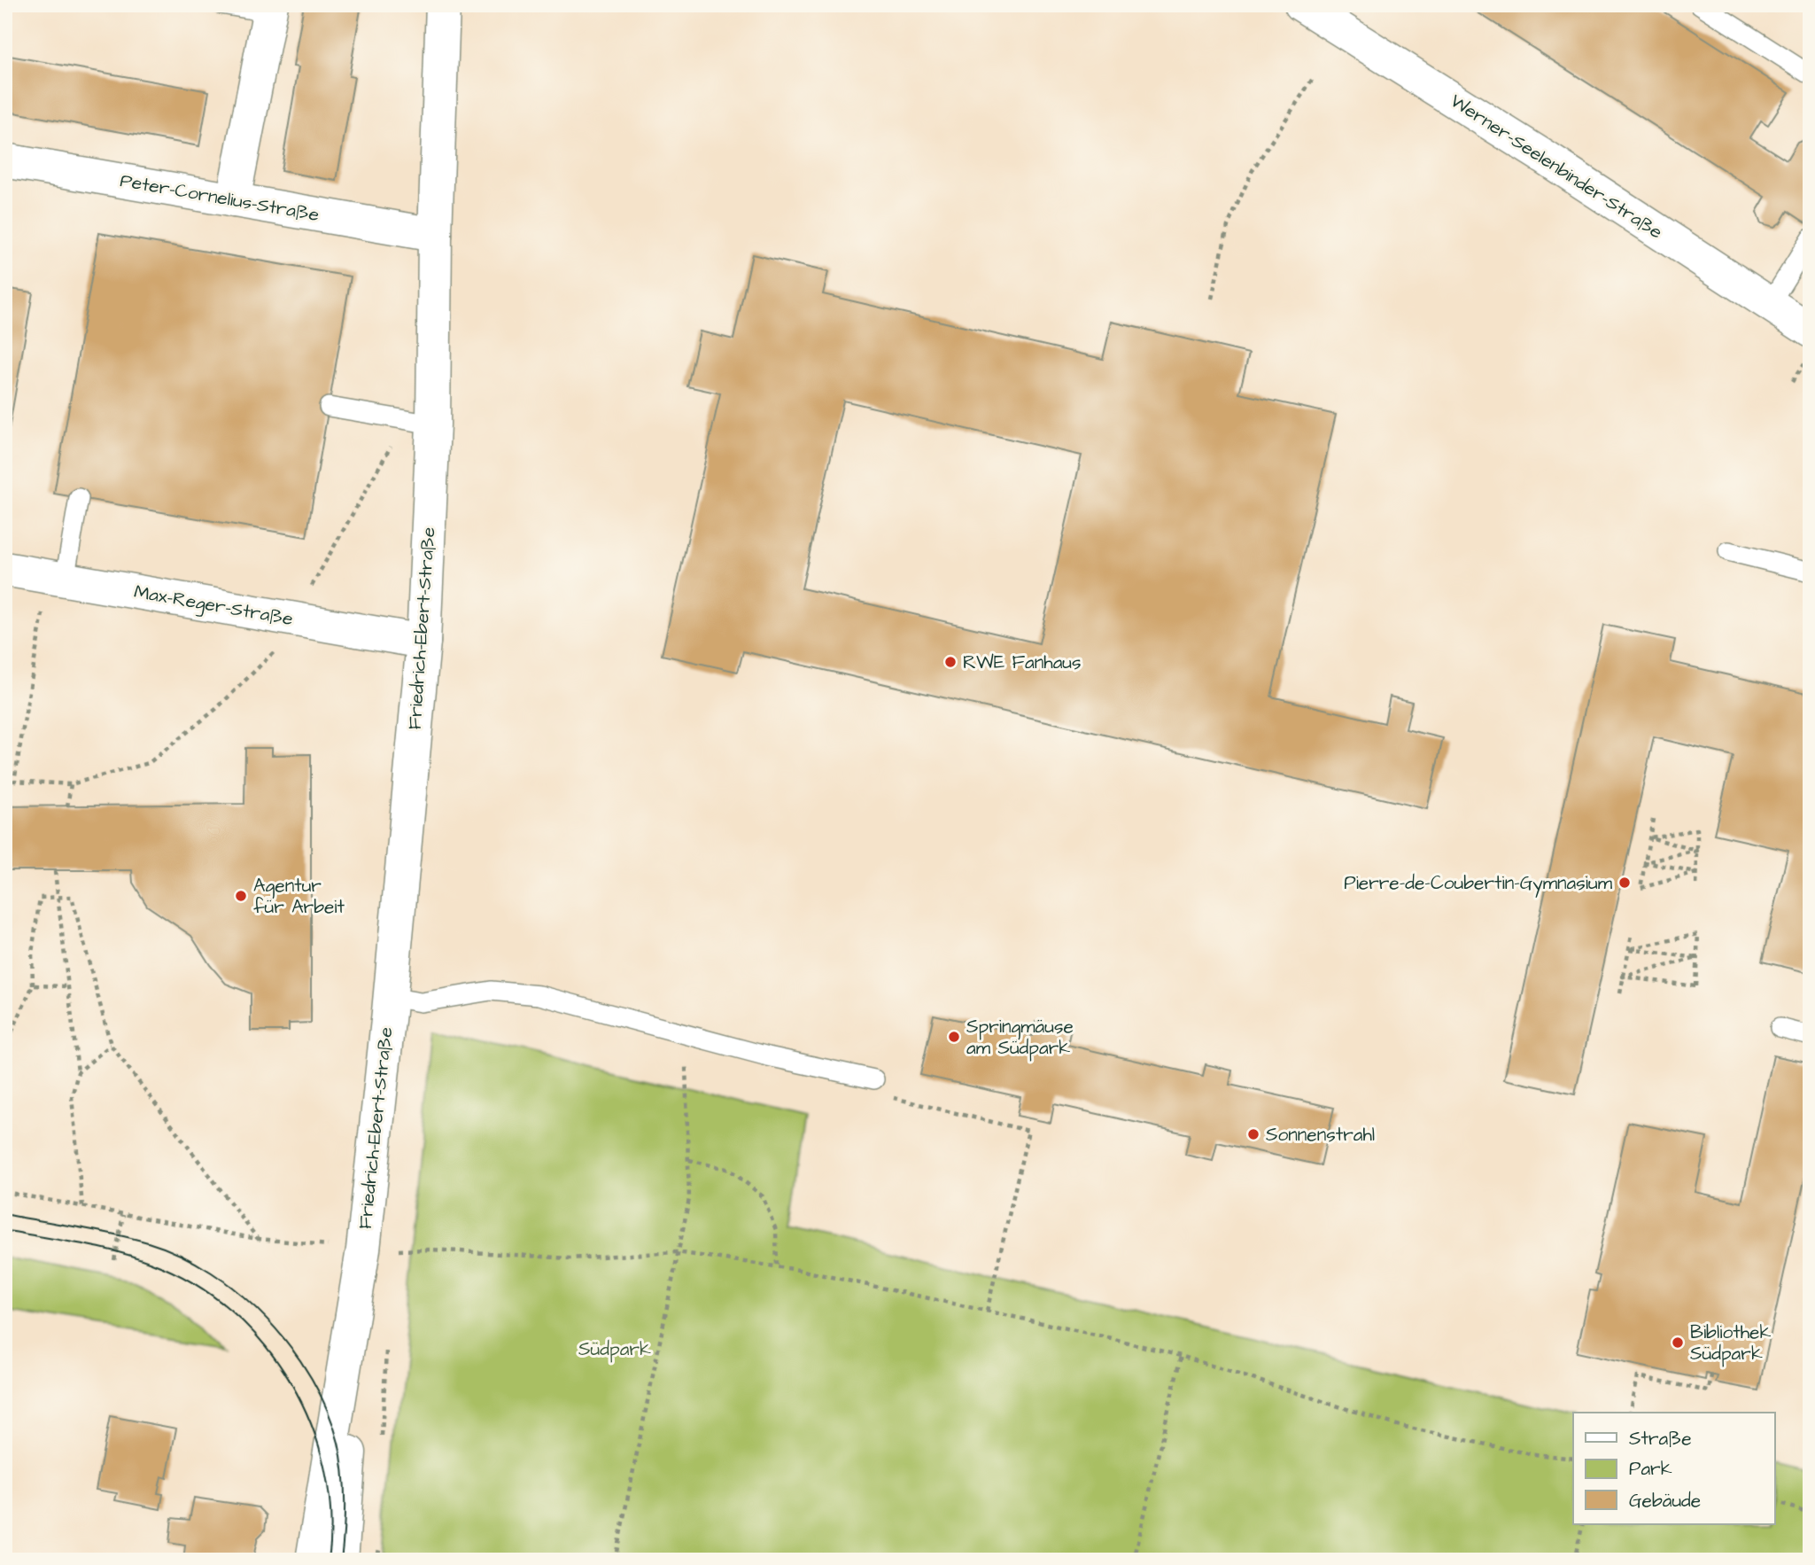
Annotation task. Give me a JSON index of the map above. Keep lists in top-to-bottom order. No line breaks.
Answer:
{"streets":{"street":["Werner-Seelenbinder-Straße","Peter-Cornelius-Straße","Max-Reger-Straße","Friedrich-Ebert-Straße"]},"crossings":[["Peter-Cornelius-Straße","Friedrich-Ebert-Straße"],["Max-Reger-Straße","Friedrich-Ebert-Straße"]],"parks":["Südpark"],"places":["RWE Fanhaus","Pierre-de-Coubertin-Gymnasium","Agentur für Arbeit","Springmäuse am Südpark","Sonnenstrahl","Bibliothek Südpark"],"legend":["Straße","Park","Gebäude"]}
